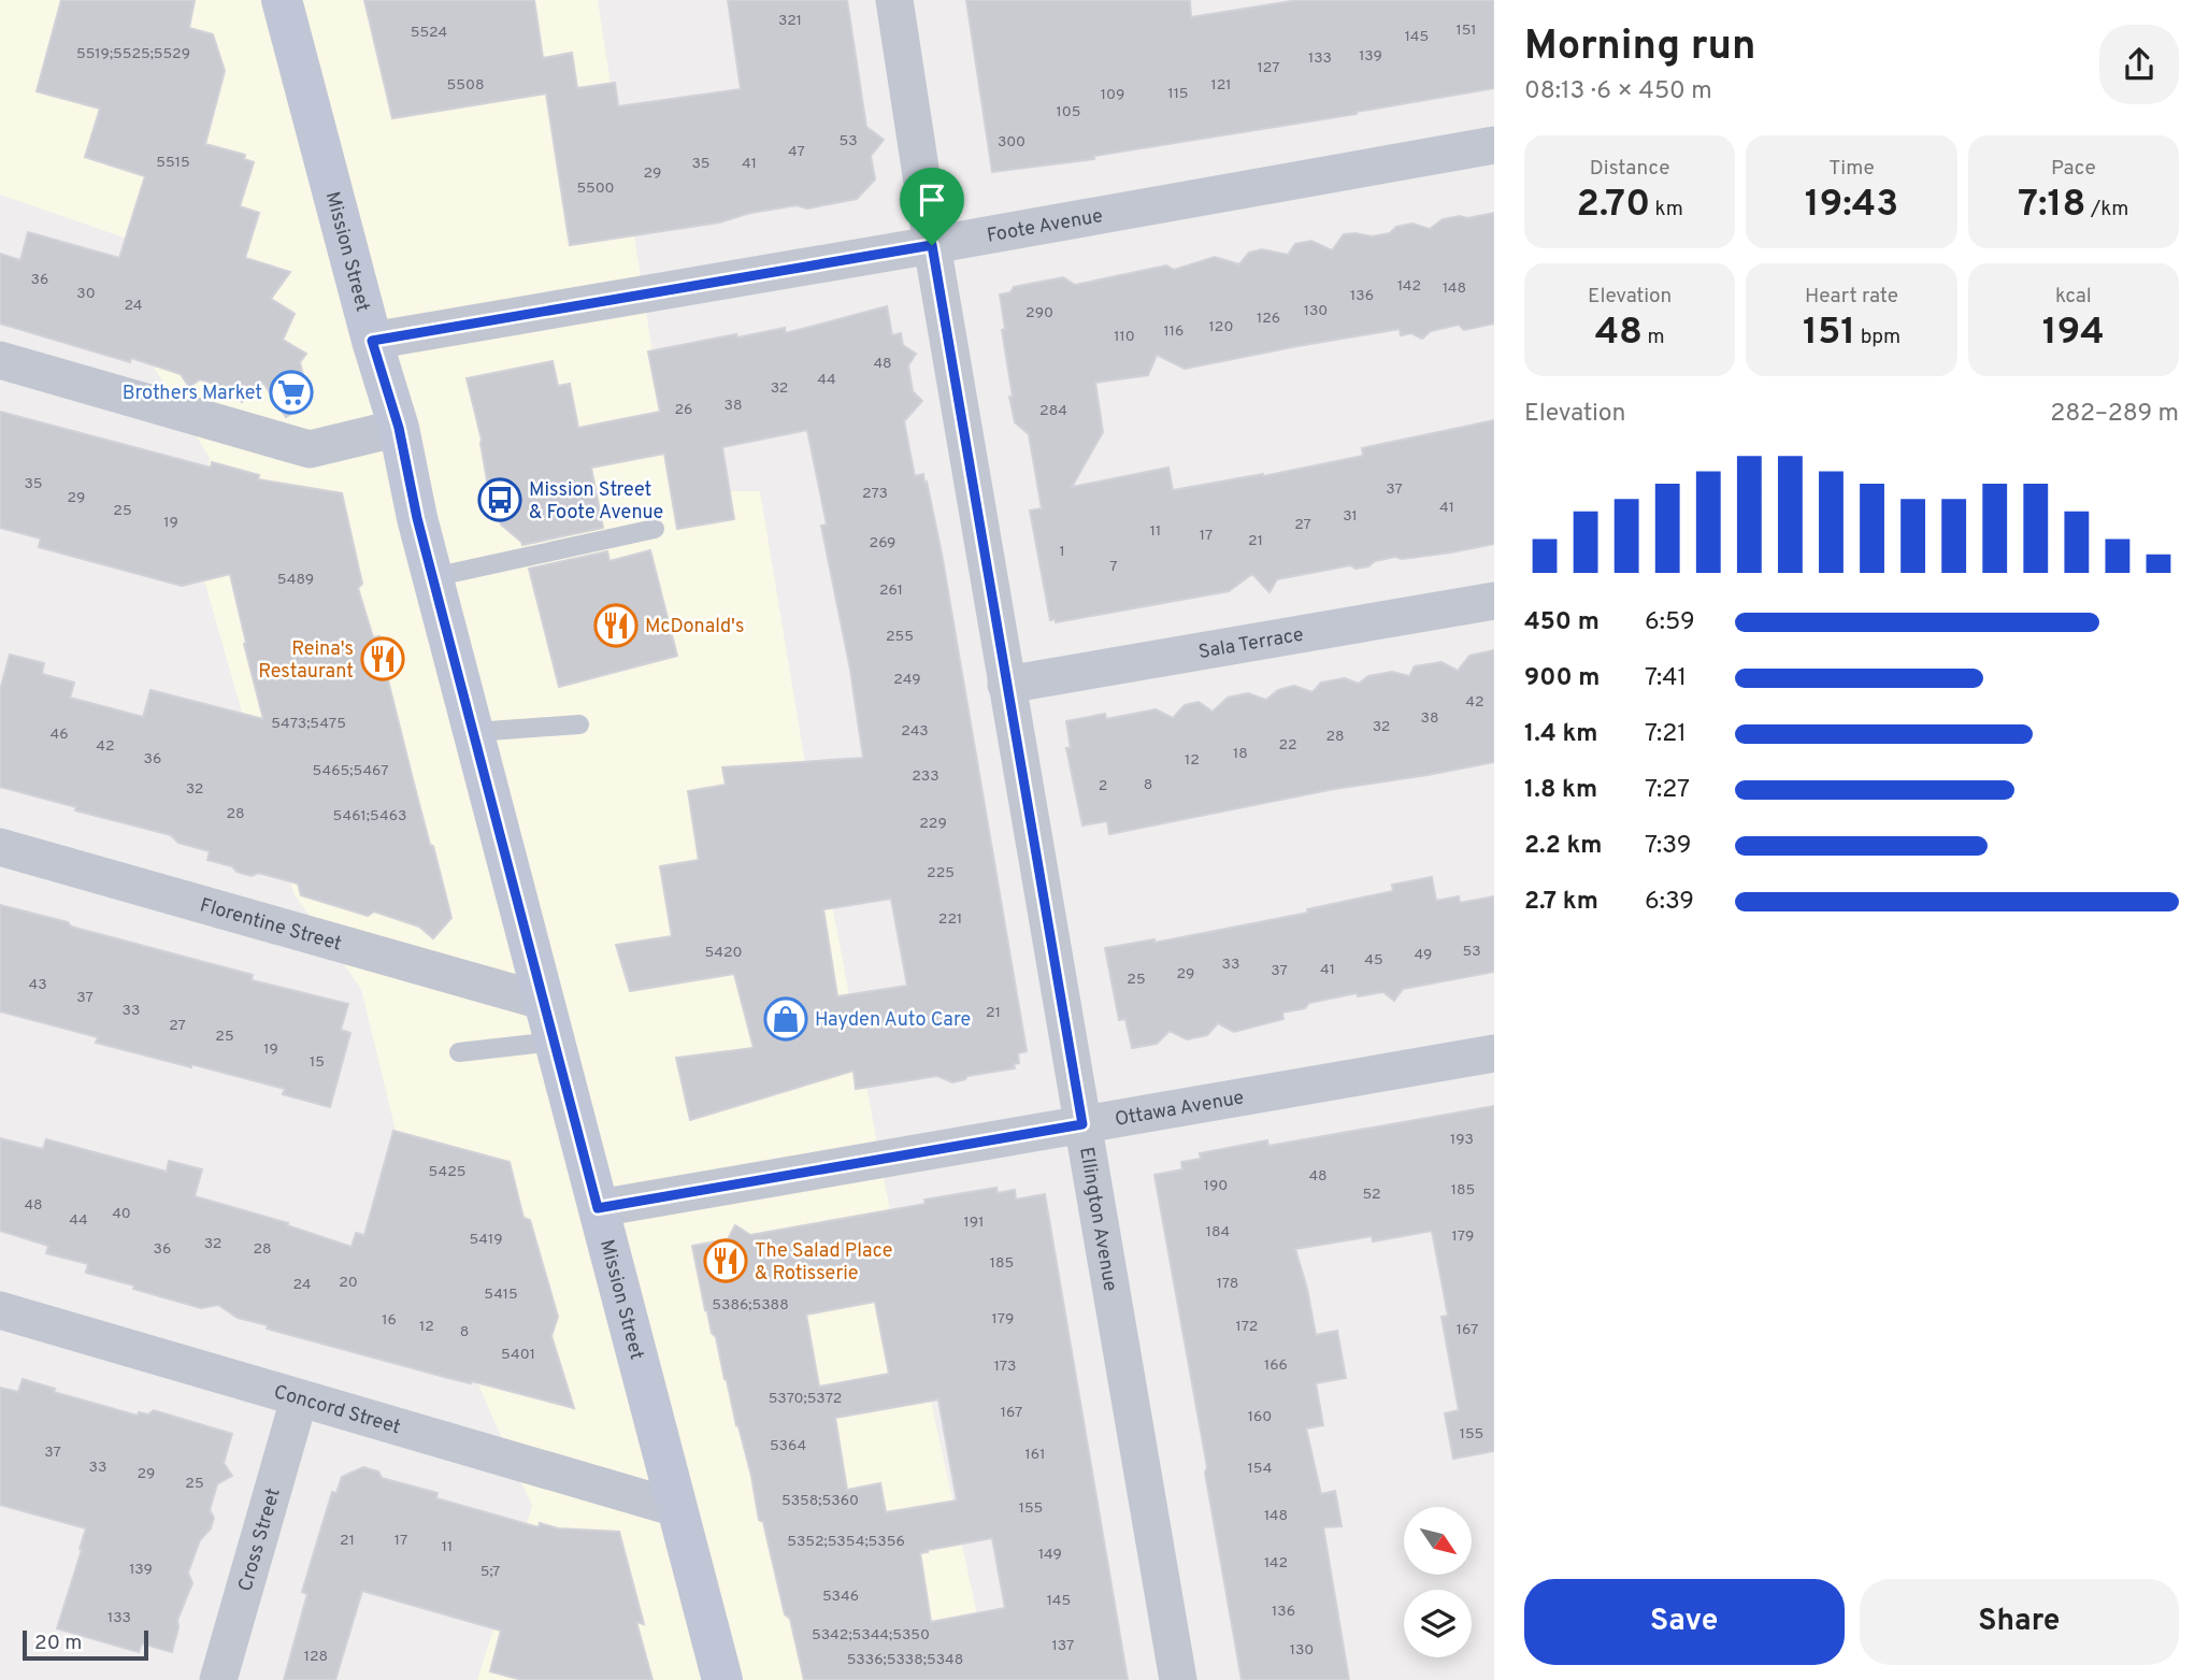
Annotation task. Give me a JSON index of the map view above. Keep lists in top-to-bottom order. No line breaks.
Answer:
{"streets":{"main road":["Mission Street"],"street":["Foote Avenue","Sala Terrace","Florentine Street","Ottawa Avenue","Ellington Avenue","Concord Street","Cross Street"]},"crossings":[["Foote Avenue","Mission Street"],["Foote Avenue","Ellington Avenue"],["Mission Street","Florentine Street"],["Mission Street","Ottawa Avenue"],["Mission Street","Concord Street"],["Sala Terrace","Ellington Avenue"],["Ottawa Avenue","Ellington Avenue"],["Concord Street","Cross Street"]],"places":{"supermarket":["Brothers Market"],"bus stop":["Mission Street & Foote Avenue"],"restaurant":["McDonald's","Reina's Restaurant","The Salad Place & Rotisserie"],"shop":["Hayden Auto Care"]},"house_numbers":["321","151","5524","145","5519;5525;5529","139","133","127","5508","121","115","109","105","53","300","47","5515","35","41","29","5500","36","142","148","30","136","24","130","290","126","120","116","110","48","44","32","38","26","284","35","37","273","29","41","25","31","19","27","11","17","21","269","1","7","5489","261","255","249","42","38","5473;5475","32","243","46","28","22","42","18","36","12","5465;5467","233","8","2","32","28","5461;5463","229","225","221","53","5420","49","45","33","41","37","29","25","43","37","33","21","27","25","19","15","193","5425","48","190","185","52","48","40","44","191","184","179","5419","32","36","28","185","20","178","24","5415","5386;5388","179","16","12","172","167","8","5401","166","173","5370;5372","167","160","155","5364","37","161","33","154","29","25","5358;5360","155","148","21","17","5352;5354;5356","11","149","142","139","5;7","5346","145","136","133","5342;5344;5350","137","130","128","5336;5338;5348"],"scale_bar":"20 m","north":"bottom right","page":{"heading":["Morning run","08:13 · 6 × 450 m"],"stats":[["Distance","2.70 km"],["Time","19:43"],["Pace","7:18 /km"],["Elevation","48 m"],["Heart rate","151 bpm"],["kcal","194"]],"chart":["Elevation","282–289 m"],"list":[{"name":"450 m","note":"6:59"},{"name":"900 m","note":"7:41"},{"name":"1.4 km","note":"7:21"},{"name":"1.8 km","note":"7:27"},{"name":"2.2 km","note":"7:39"},{"name":"2.7 km","note":"6:39"}],"buttons":["Save","Share"],"scale":"20 m"}}
